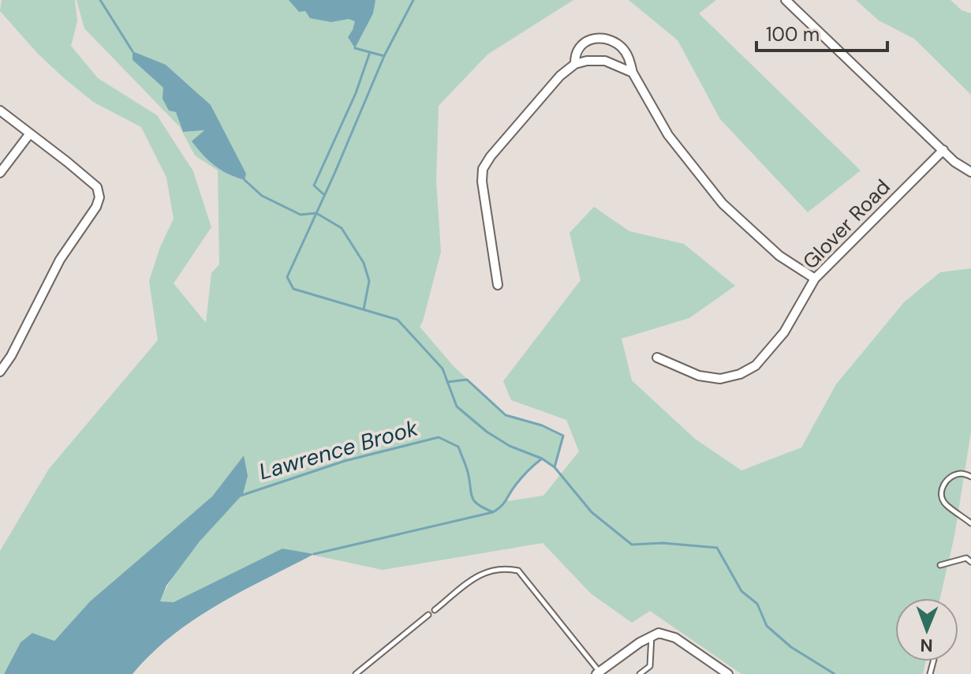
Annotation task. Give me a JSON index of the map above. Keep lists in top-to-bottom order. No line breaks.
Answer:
{"streets":{"street":["Glover Road"]},"water":["Lawrence Brook"],"scale_bar":"100 m","north":"bottom"}
